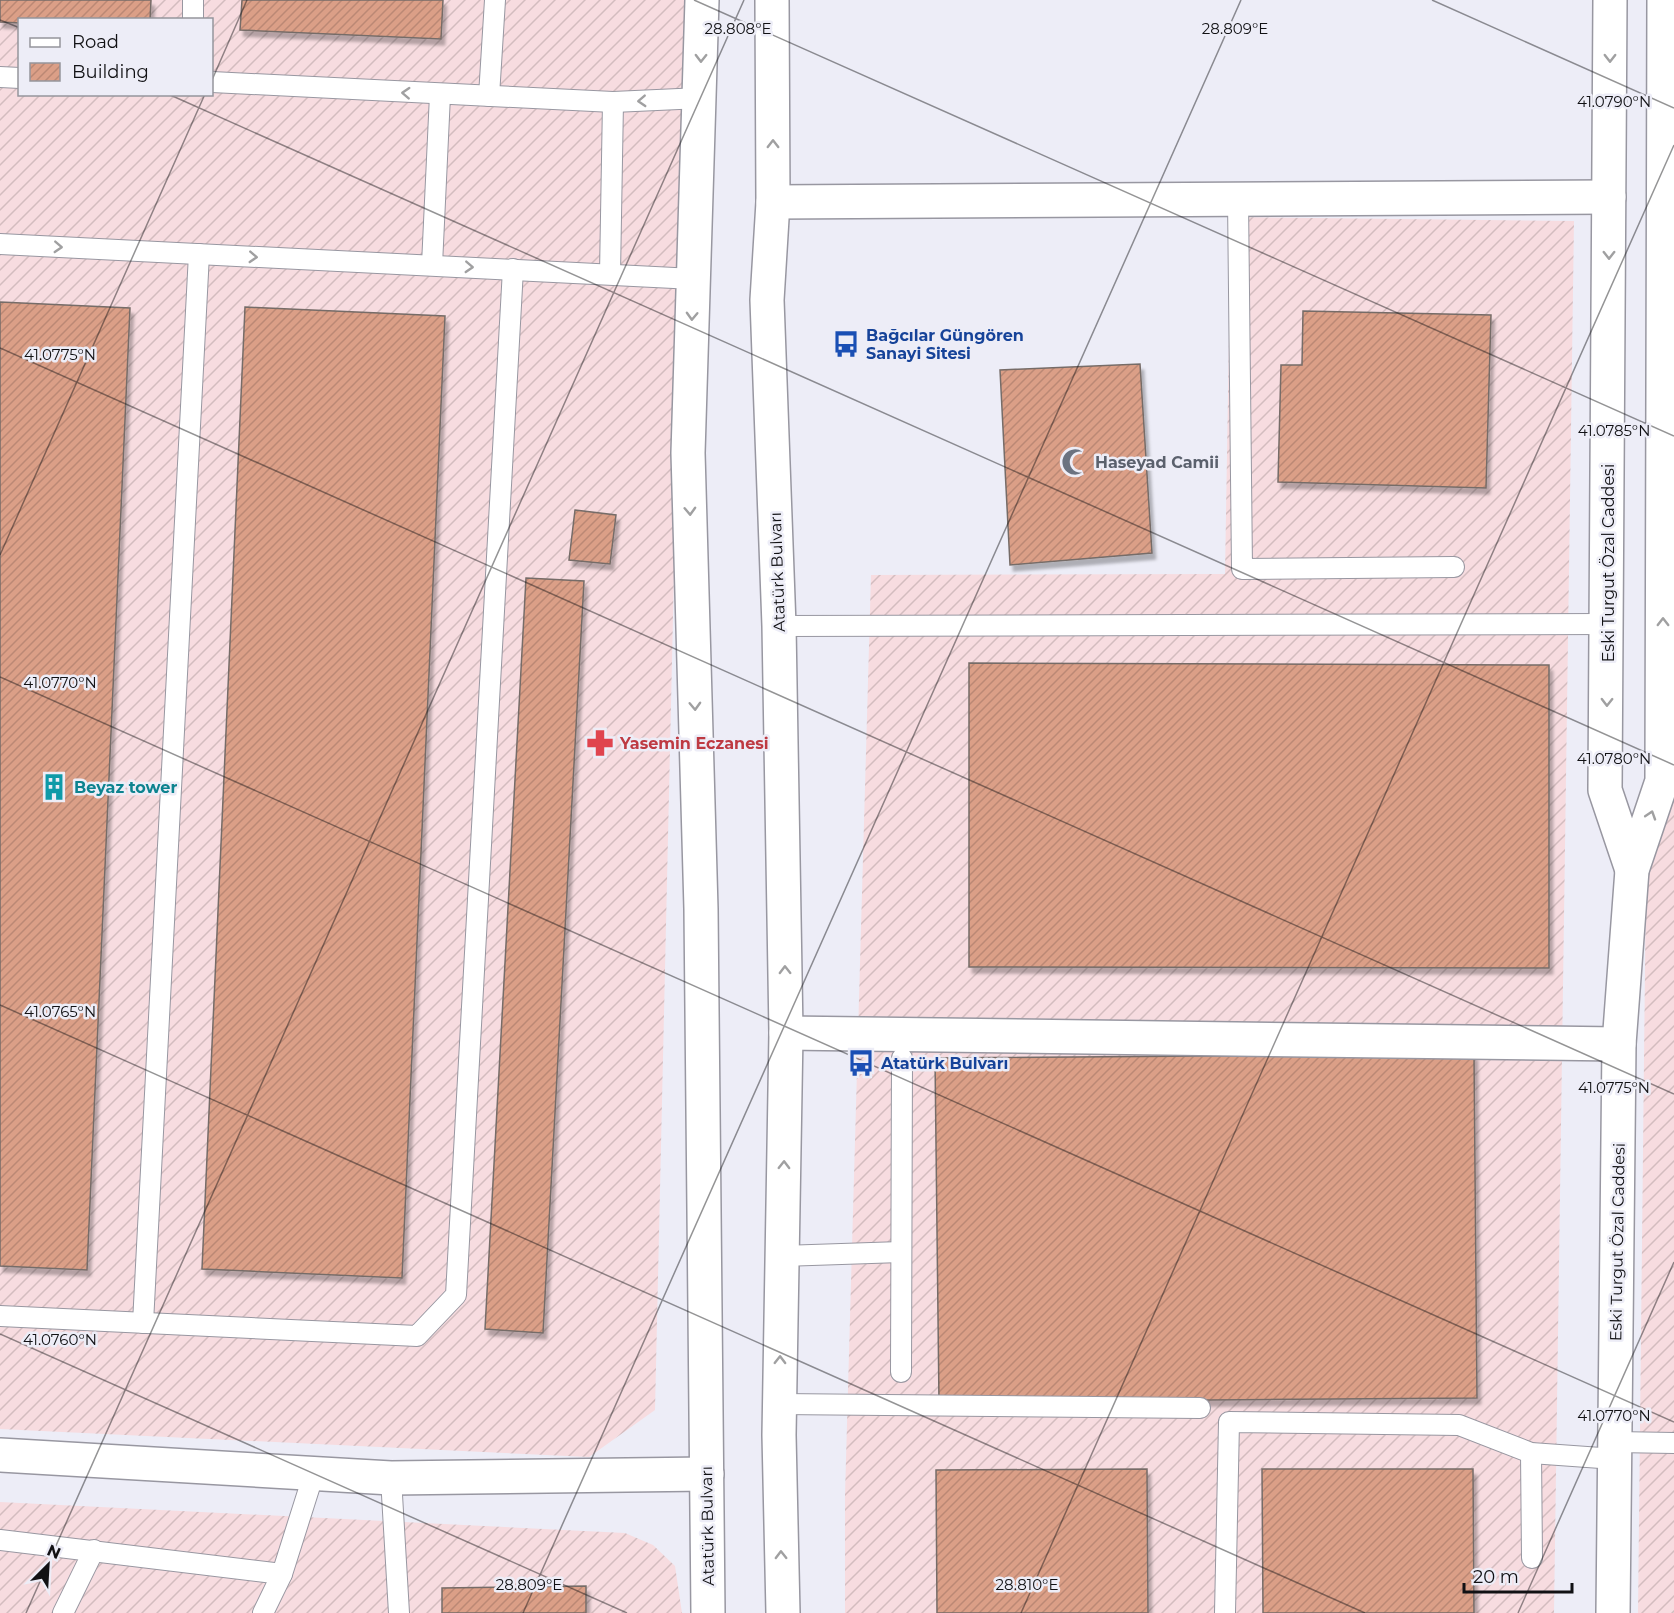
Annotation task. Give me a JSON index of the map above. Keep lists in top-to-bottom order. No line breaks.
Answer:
{"streets":{"street":["Eski Turgut Özal Caddesi","Atatürk Bulvarı"]},"places":{"bus stop":["Bağcılar Güngören Sanayi Sitesi","Atatürk Bulvarı"],"mosque":["Haseyad Camii"],"pharmacy":["Yasemin Eczanesi"],"building":["Beyaz tower"]},"legend":["Road","Building"],"scale_bar":"20 m","north":"top right","coordinates":["28.808°E","28.809°E","41.0790°N","41.0775°N","41.0785°N","41.0770°N","41.0780°N","41.0765°N","41.0760°N","28.810°E"]}
